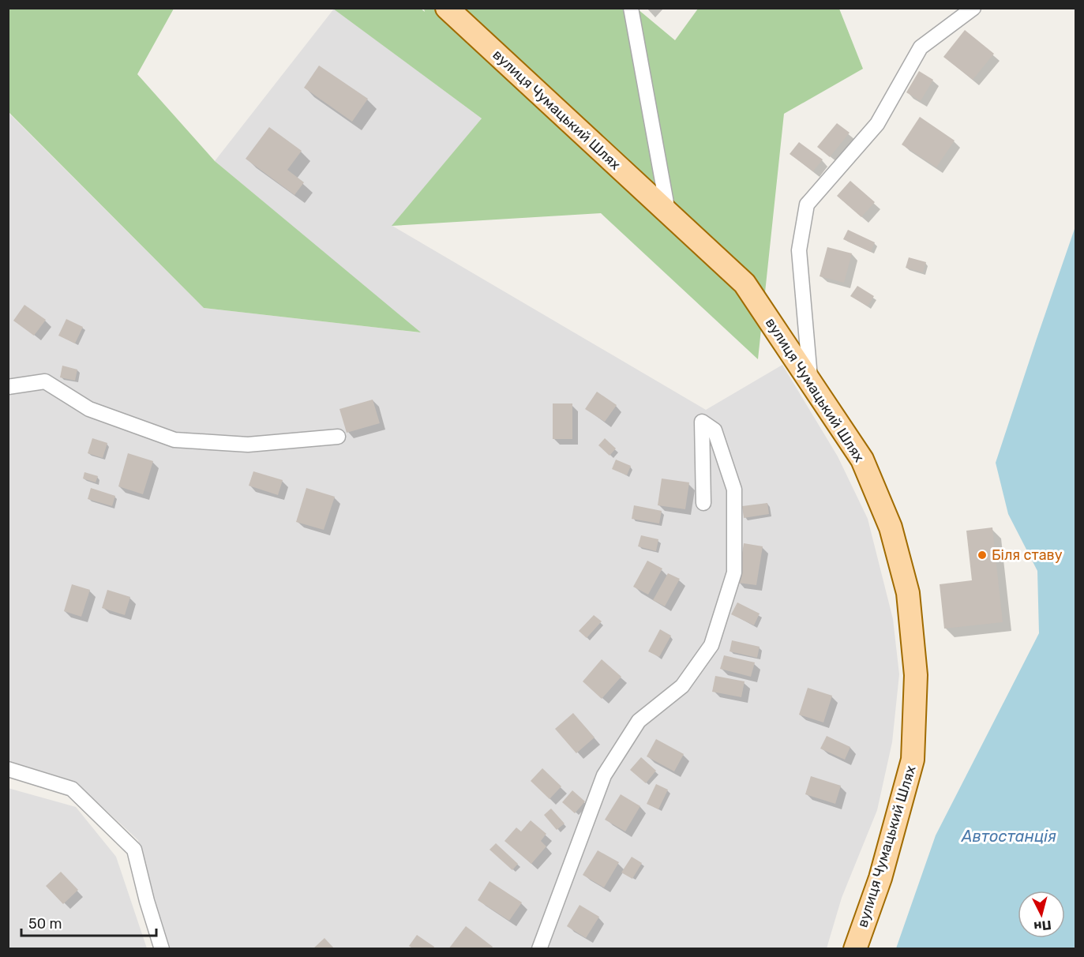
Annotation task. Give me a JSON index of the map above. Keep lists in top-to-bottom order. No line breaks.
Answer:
{"streets":{"main road":["вулиця Чумацький Шлях"]},"water":["Автостанція"],"places":["Біля ставу"],"scale_bar":"50 m","north":"bottom"}
